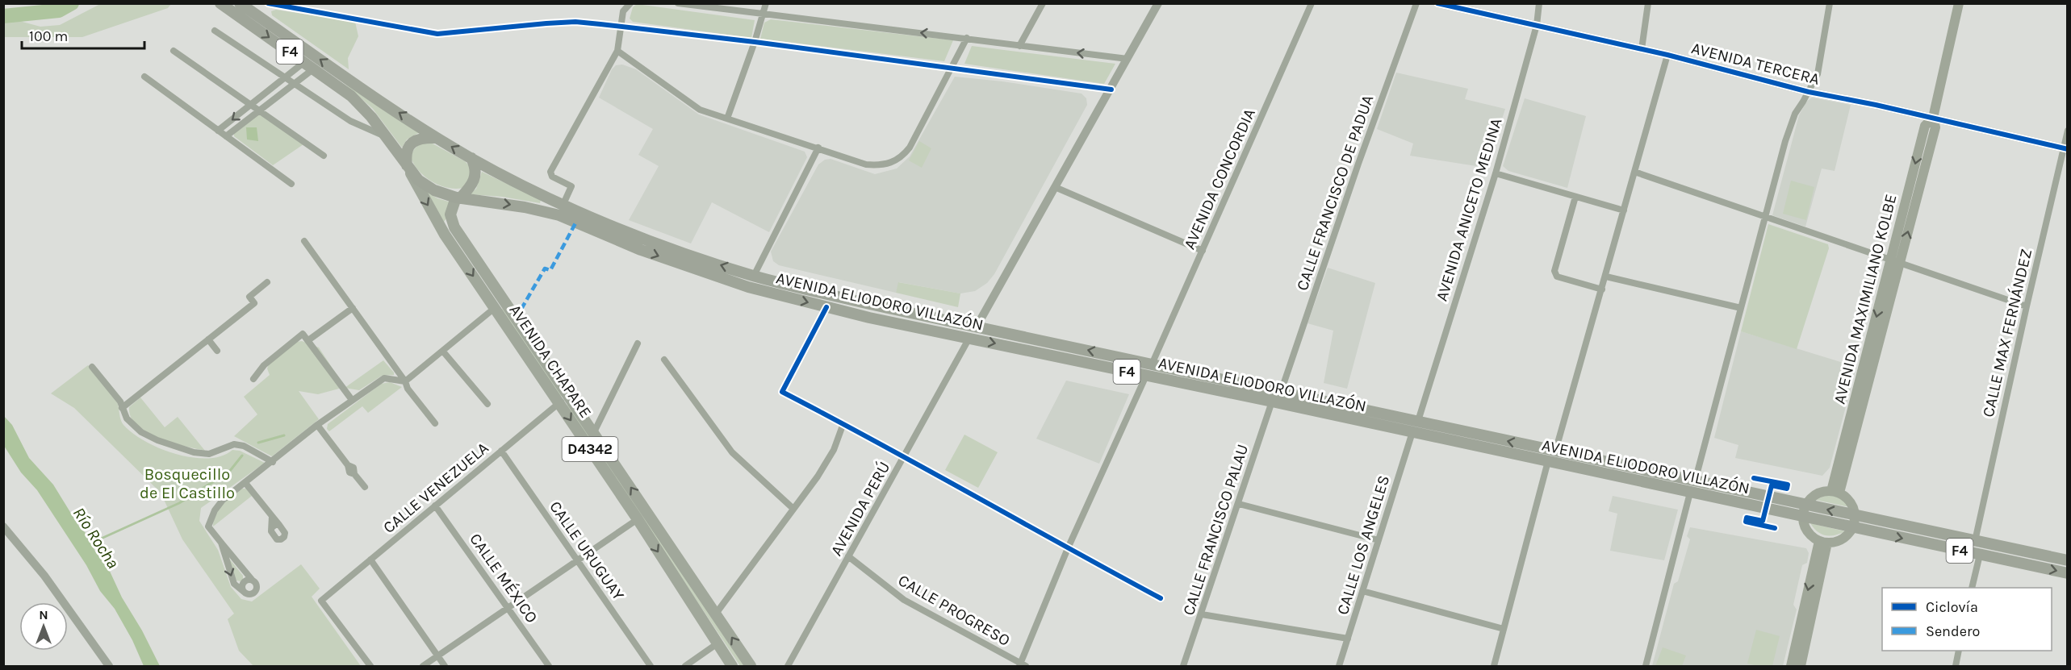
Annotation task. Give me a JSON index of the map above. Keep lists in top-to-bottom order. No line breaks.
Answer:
{"streets":{"highway":["F4","AVENIDA ELIODORO VILLAZÓN"],"main road":["AVENIDA MAXIMILIANO KOLBE","AVENIDA CHAPARE","D4342"],"street":["AVENIDA TERCERA","AVENIDA CONCORDIA","CALLE FRANCISCO DE PADUA","AVENIDA ANICETO MEDINA","CALLE MAX FERNÁNDEZ","CALLE VENEZUELA","AVENIDA PERÚ","CALLE FRANCISCO PALAU","CALLE LOS ANGELES","CALLE URUGUAY","CALLE MÉXICO","CALLE PROGRESO"]},"crossings":[["F4","AVENIDA ELIODORO VILLAZÓN"],["F4","AVENIDA CHAPARE"],["AVENIDA TERCERA","AVENIDA ANICETO MEDINA"],["AVENIDA TERCERA","AVENIDA MAXIMILIANO KOLBE"],["AVENIDA TERCERA","CALLE MAX FERNÁNDEZ"],["AVENIDA CONCORDIA","AVENIDA ELIODORO VILLAZÓN"],["CALLE FRANCISCO DE PADUA","AVENIDA ELIODORO VILLAZÓN"],["AVENIDA ANICETO MEDINA","AVENIDA ELIODORO VILLAZÓN"],["AVENIDA ELIODORO VILLAZÓN","CALLE MAX FERNÁNDEZ"],["AVENIDA ELIODORO VILLAZÓN","AVENIDA CHAPARE"],["AVENIDA ELIODORO VILLAZÓN","AVENIDA PERÚ"],["AVENIDA ELIODORO VILLAZÓN","CALLE FRANCISCO PALAU"],["AVENIDA ELIODORO VILLAZÓN","CALLE LOS ANGELES"],["AVENIDA CHAPARE","CALLE VENEZUELA"],["CALLE VENEZUELA","CALLE URUGUAY"],["CALLE VENEZUELA","CALLE MÉXICO"],["AVENIDA PERÚ","CALLE PROGRESO"]],"water":["Río Rocha"],"parks":["Bosquecillo de El Castillo"],"legend":["Ciclovía","Sendero"],"scale_bar":"100 m","north":"top"}
